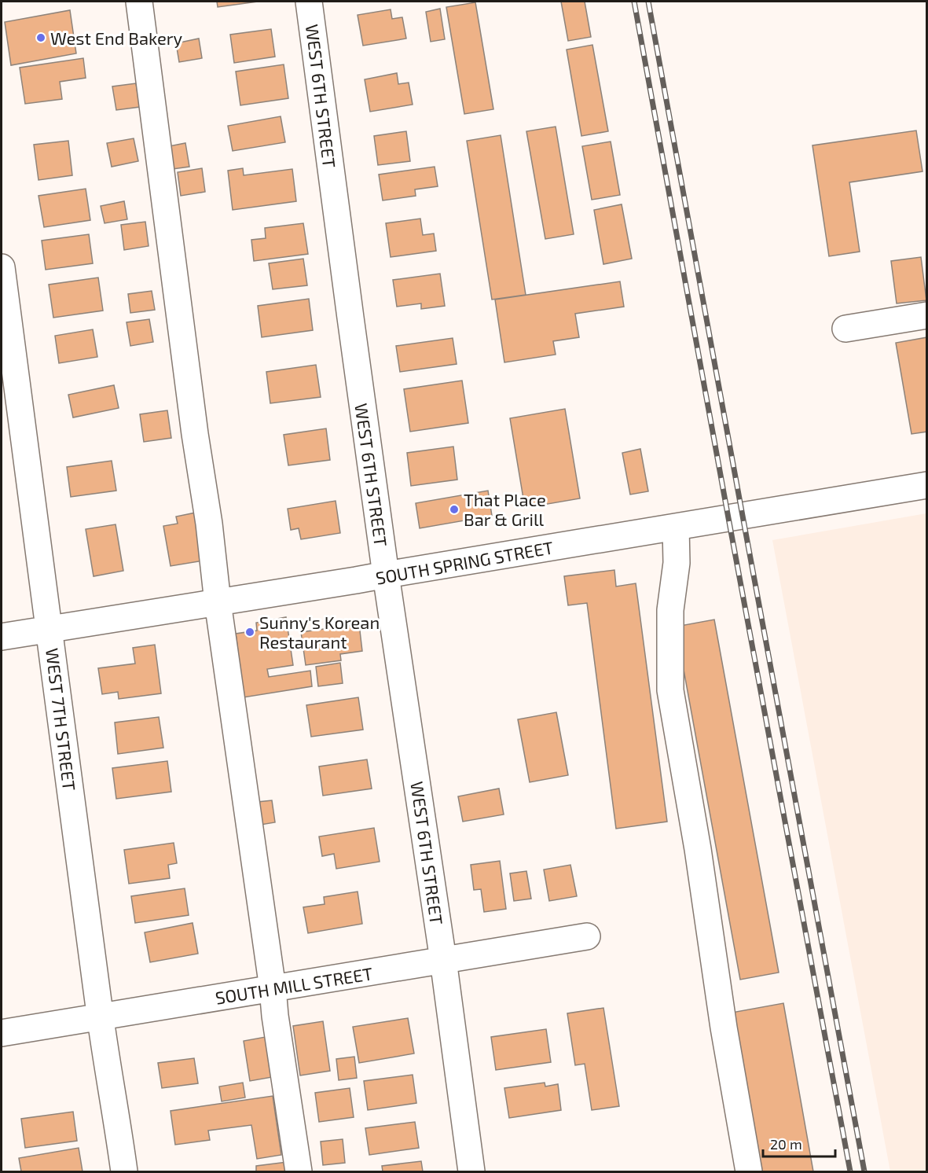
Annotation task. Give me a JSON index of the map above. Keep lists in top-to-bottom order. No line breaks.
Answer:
{"streets":{"street":["WEST 6TH STREET","SOUTH SPRING STREET","WEST 7TH STREET","SOUTH MILL STREET"]},"crossings":[["WEST 6TH STREET","SOUTH SPRING STREET"],["WEST 6TH STREET","SOUTH MILL STREET"],["SOUTH SPRING STREET","WEST 7TH STREET"],["WEST 7TH STREET","SOUTH MILL STREET"]],"places":["West End Bakery","That Place Bar & Grill","Sunny's Korean Restaurant"],"scale_bar":"20 m"}
